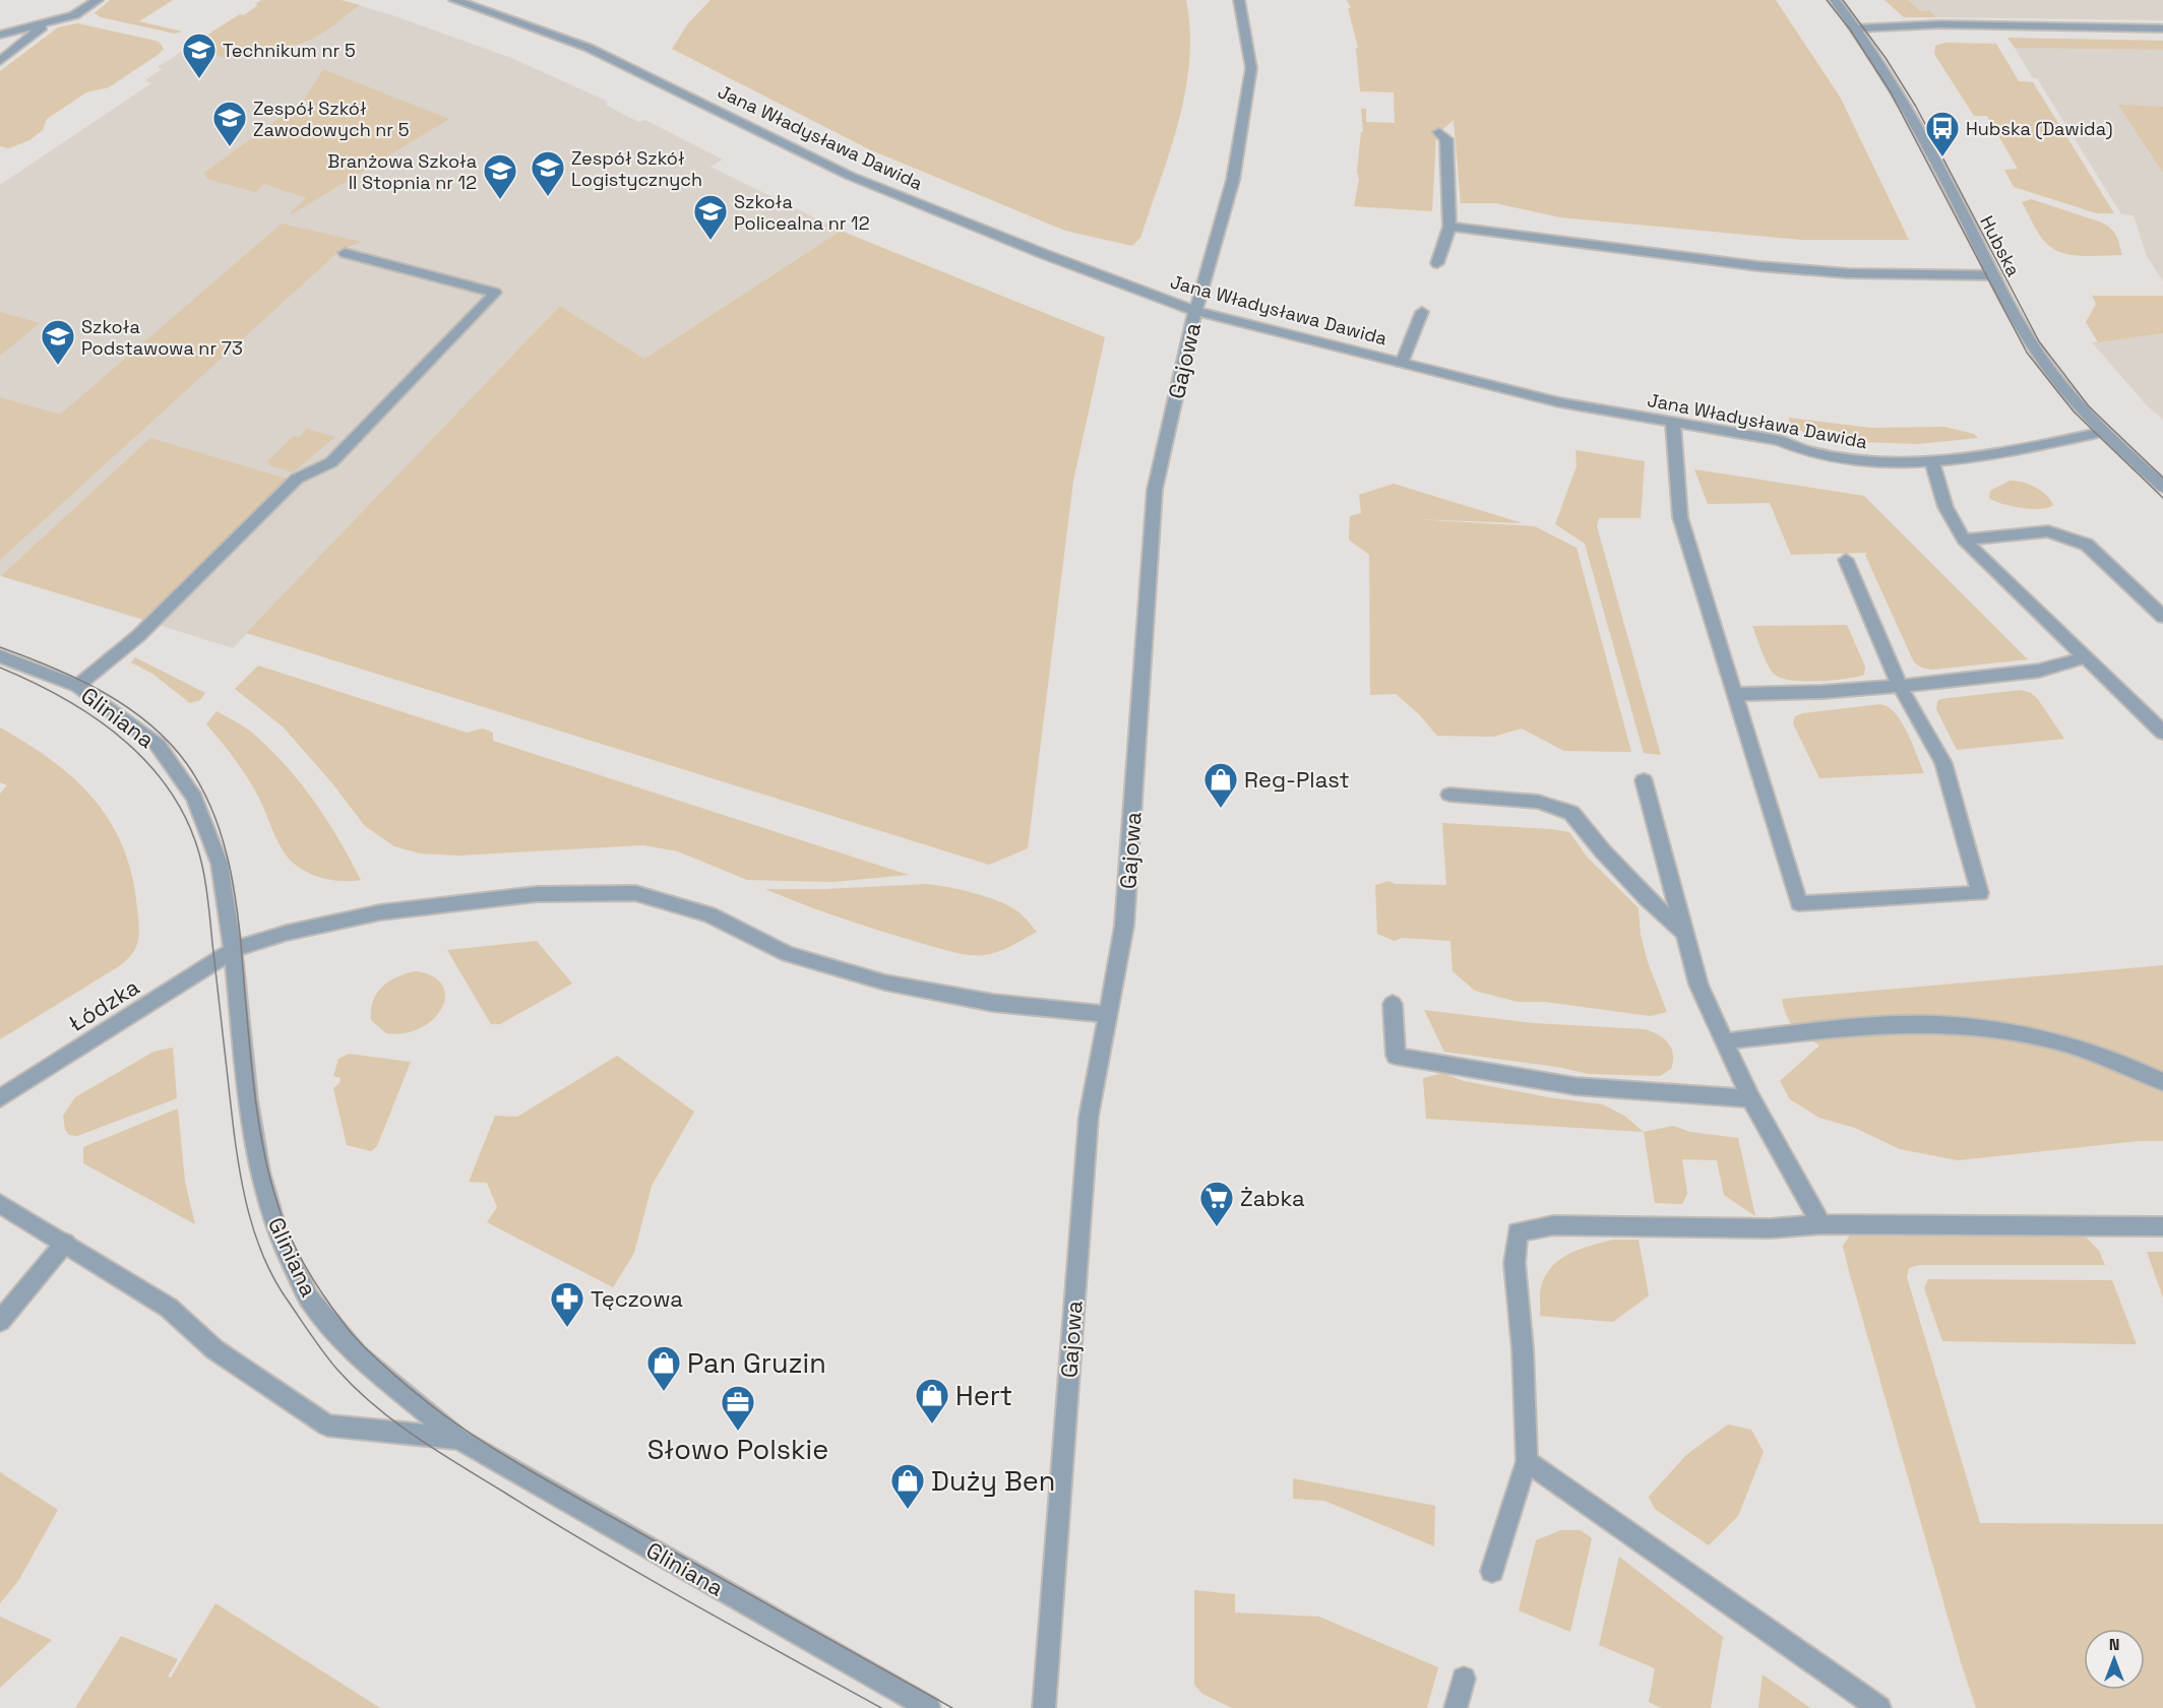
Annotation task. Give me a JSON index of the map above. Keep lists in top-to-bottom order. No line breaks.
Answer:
{"streets":{"street":["Jana Władysława Dawida","Hubska","Gajowa","Gliniana","Łódzka"]},"crossings":[["Jana Władysława Dawida","Hubska"],["Jana Władysława Dawida","Gajowa"],["Gajowa","Łódzka"],["Gliniana","Łódzka"]],"places":{"school or university":["Technikum nr 5","Zespół Szkół Zawodowych nr 5","Zespół Szkół Logistycznych","Branżowa Szkoła II Stopnia nr 12","Szkoła Policealna nr 12","Szkoła Podstawowa nr 73"],"bus stop":["Hubska (Dawida)"],"shop":["Reg-Plast","Pan Gruzin","Hert","Duży Ben"],"supermarket":["Żabka"],"pharmacy":["Tęczowa"],"office":["Słowo Polskie"]},"north":"top"}
